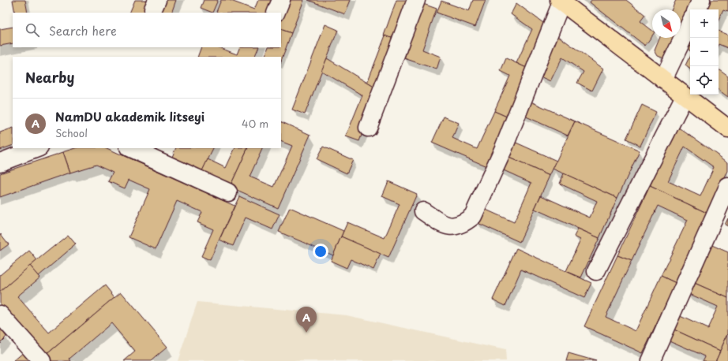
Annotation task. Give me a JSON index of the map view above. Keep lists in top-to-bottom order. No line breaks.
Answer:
{"north":"bottom right","page":{"map_buttons":["+","−"],"search":"Search here","heading":"Nearby","list":[{"mark":"A","name":"NamDU akademik litseyi","note":"School","value":"40 m"}],"pins":"A"}}
